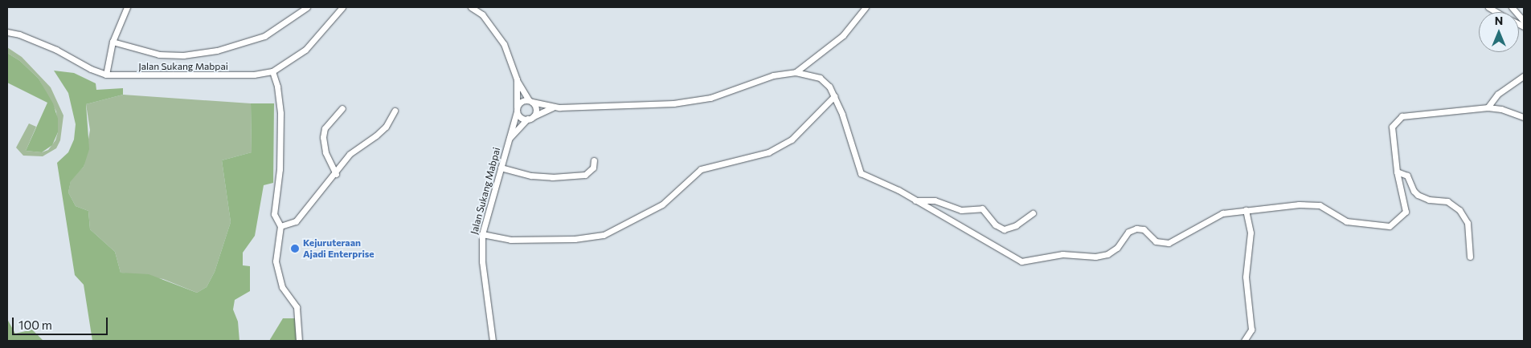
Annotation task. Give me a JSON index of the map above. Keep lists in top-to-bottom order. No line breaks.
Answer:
{"streets":{"street":["Jalan Sukang Mabpai"]},"places":["Kejuruteraan Ajadi Enterprise"],"scale_bar":"100 m","north":"top"}
